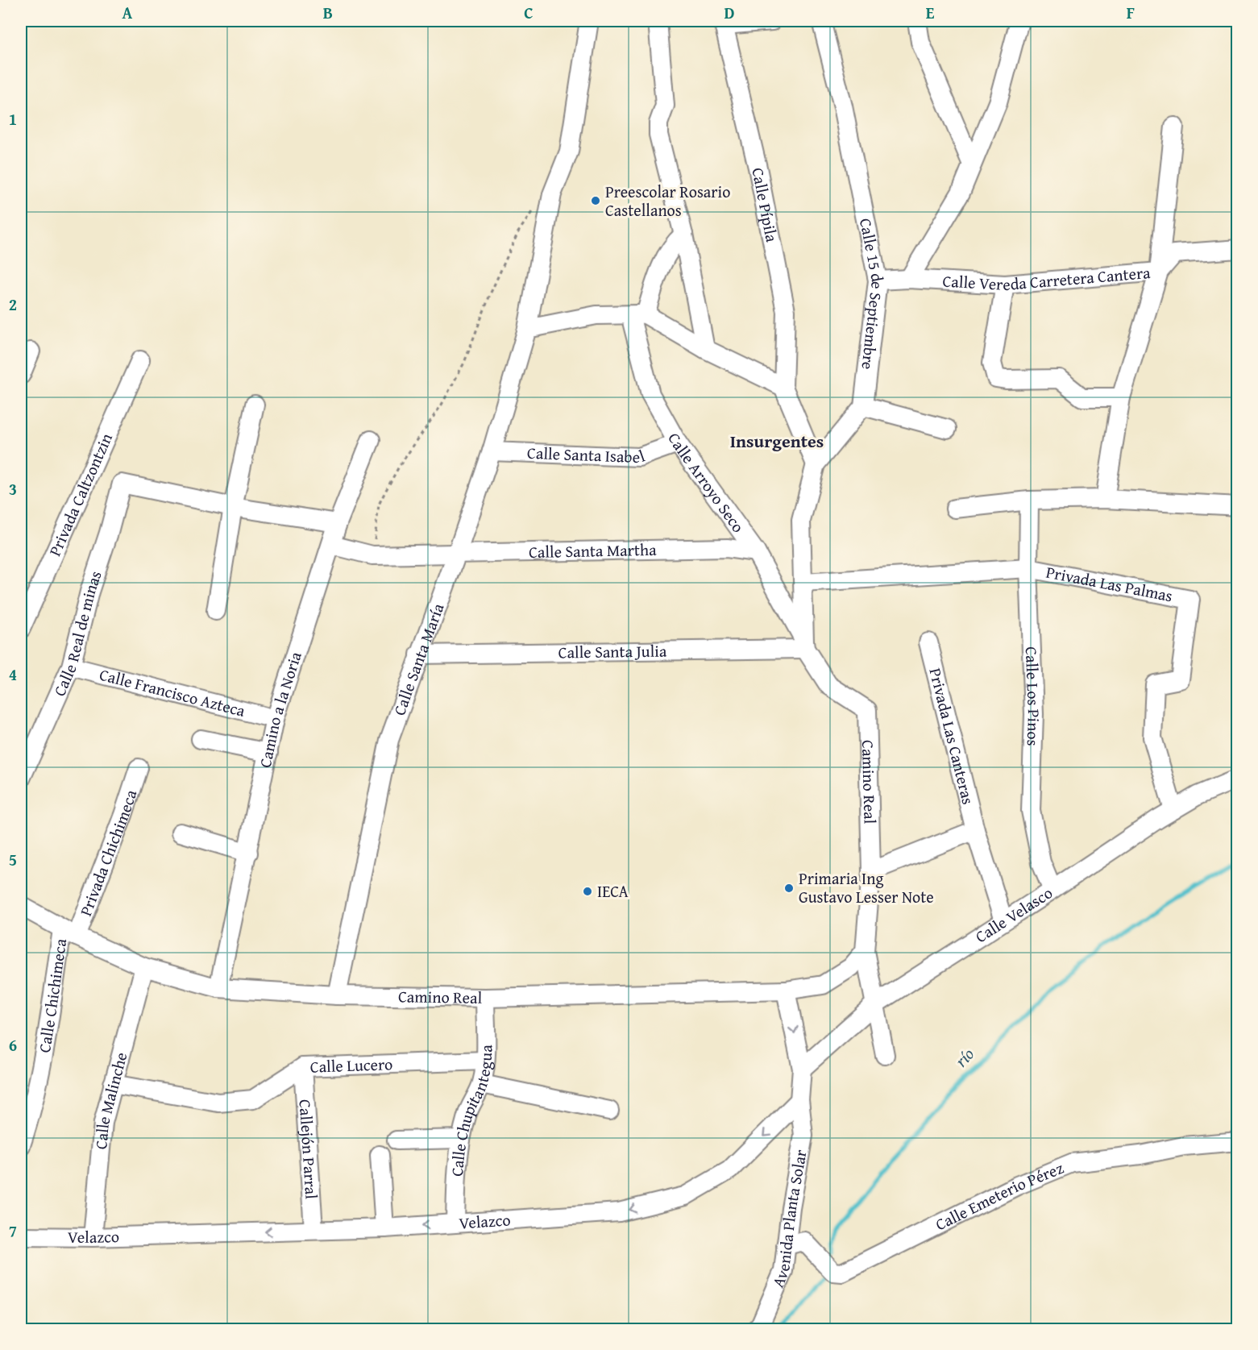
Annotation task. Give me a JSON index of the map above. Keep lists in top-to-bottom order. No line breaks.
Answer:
{"streets":{"street":["Calle Pípila","Calle Vereda Carretera Cantera","Calle 15 de Septiembre","Calle Santa Isabel","Calle Arroyo Seco","Privada Caltzontzin","Calle Santa Martha","Privada Las Palmas","Calle Real de minas","Calle Santa Julia","Calle Santa María","Calle Francisco Azteca","Calle Los Pinos","Camino a la Noria","Privada Las Canteras","Camino Real","Privada Chichimeca","Calle Velasco","Calle Chichimeca","Calle Lucero","Calle Malinche","Calle Chupitantegua","Callejón Parral","Calle Emeterio Pérez","Avenida Planta Solar","Velazco"]},"crossings":[["Calle Vereda Carretera Cantera","Calle 15 de Septiembre"],["Calle Santa Isabel","Calle Arroyo Seco"],["Calle Santa Isabel","Calle Santa María"],["Calle Arroyo Seco","Calle Santa Martha"],["Calle Arroyo Seco","Calle Santa Julia"],["Calle Arroyo Seco","Camino Real"],["Calle Santa Martha","Calle Santa María"],["Calle Santa Martha","Camino a la Noria"],["Privada Las Palmas","Calle Los Pinos"],["Privada Las Palmas","Calle Velasco"],["Calle Real de minas","Calle Francisco Azteca"],["Calle Santa Julia","Calle Santa María"],["Calle Santa Julia","Camino Real"],["Calle Santa María","Camino Real"],["Calle Francisco Azteca","Camino a la Noria"],["Calle Los Pinos","Calle Velasco"],["Camino a la Noria","Camino Real"],["Privada Las Canteras","Calle Velasco"],["Camino Real","Privada Chichimeca"],["Camino Real","Calle Velasco"],["Camino Real","Calle Chichimeca"],["Camino Real","Calle Malinche"],["Camino Real","Calle Chupitantegua"],["Privada Chichimeca","Calle Chichimeca"],["Calle Lucero","Calle Malinche"],["Calle Lucero","Calle Chupitantegua"],["Calle Lucero","Callejón Parral"],["Calle Malinche","Velazco"],["Calle Chupitantegua","Velazco"],["Callejón Parral","Velazco"],["Calle Emeterio Pérez","Avenida Planta Solar"],["Avenida Planta Solar","Velazco"]],"one_way":["Velazco"],"districts":["Insurgentes"],"water":["río"],"places":["Preescolar Rosario Castellanos","Primaria Ing Gustavo Lesser Note","IECA"],"grid":{"columns":["A","B","C","D","E","F"],"rows":["1","2","3","4","5","6","7"]}}
